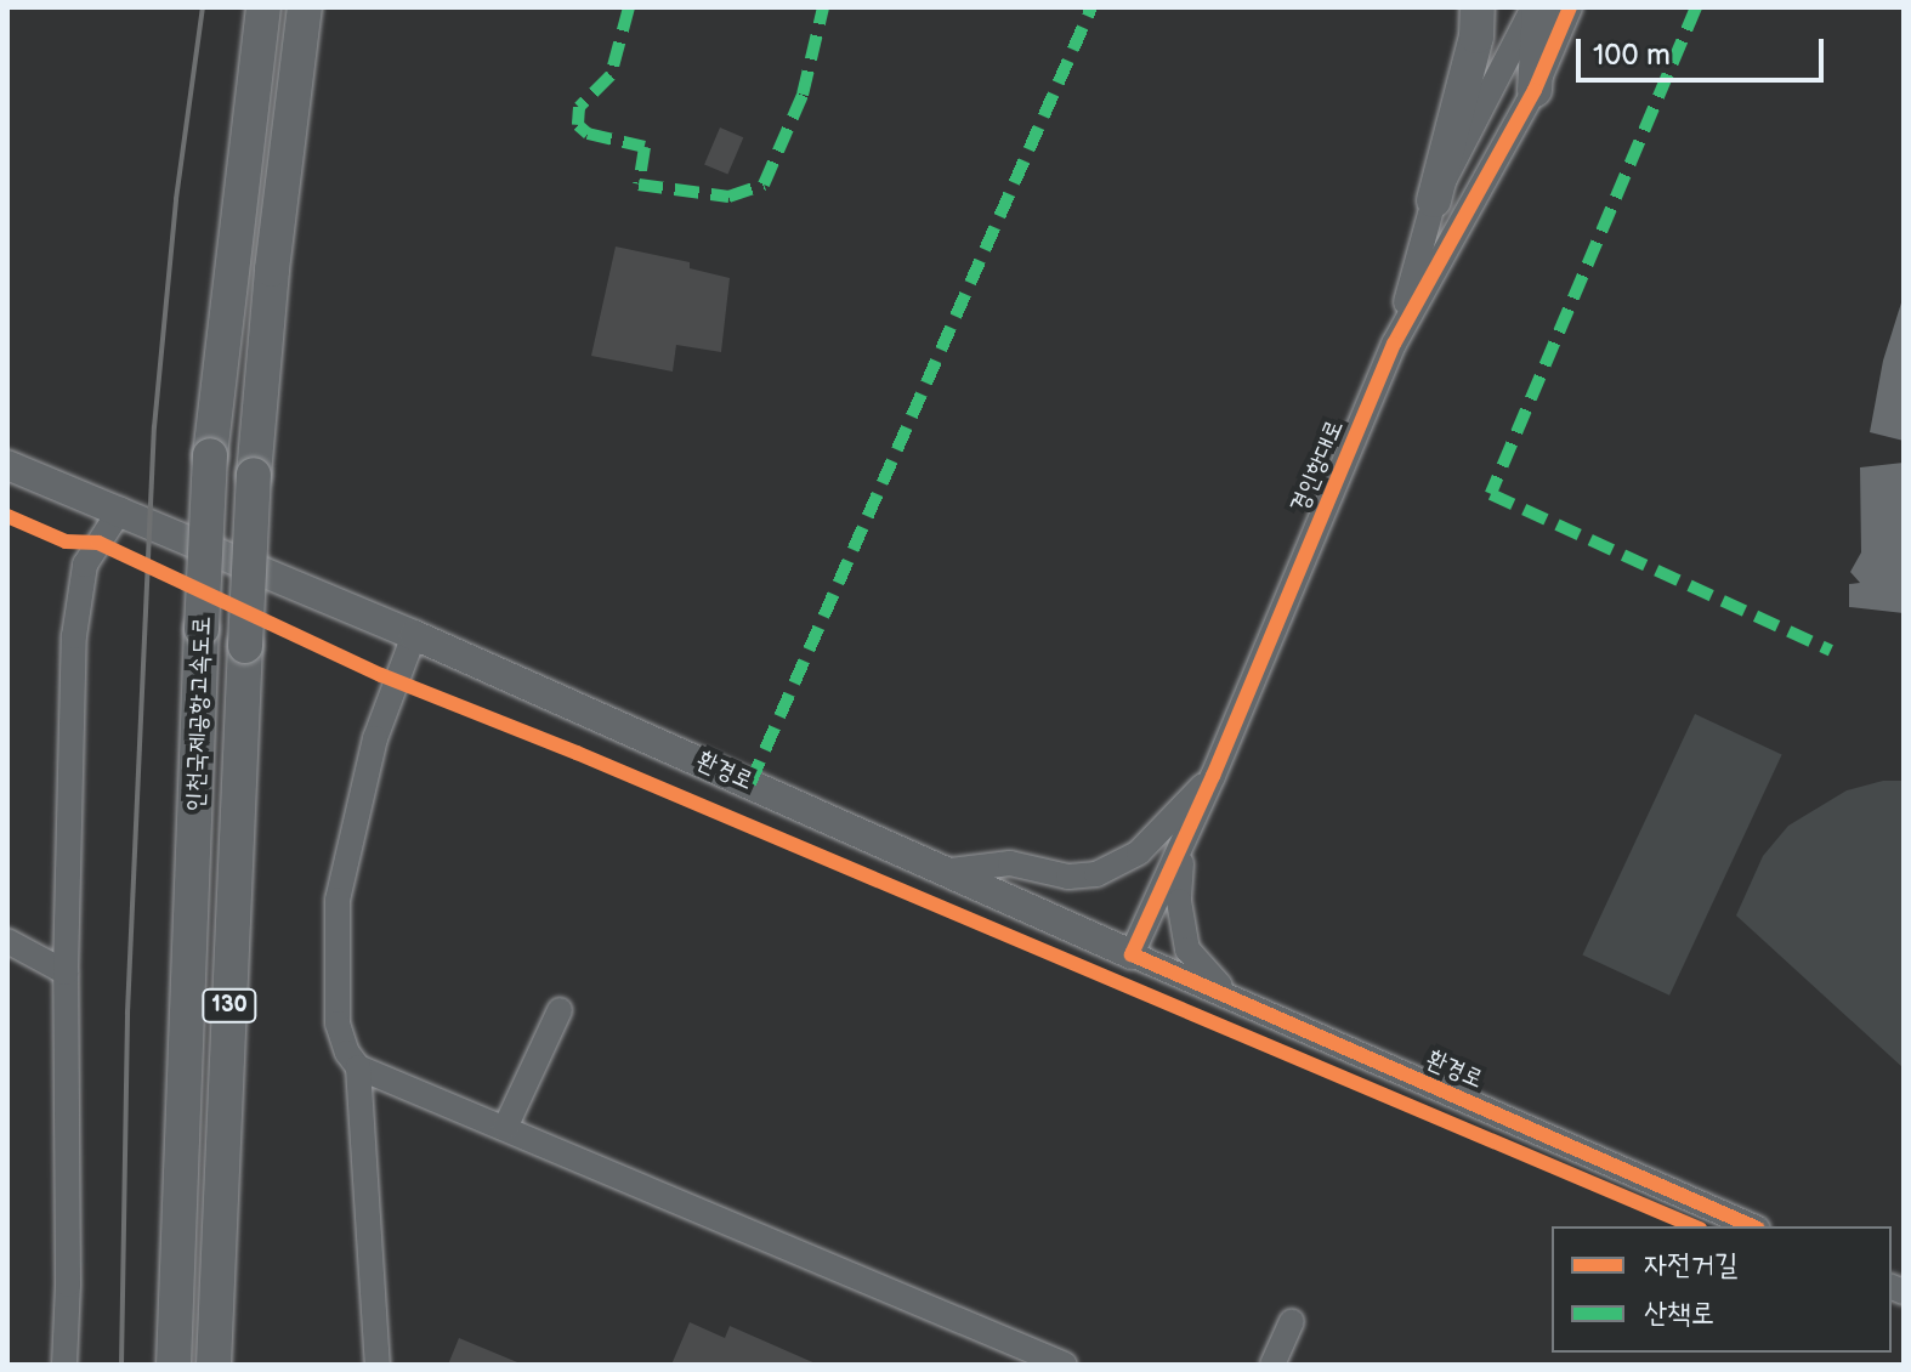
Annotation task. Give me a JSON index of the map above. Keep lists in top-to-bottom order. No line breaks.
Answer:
{"streets":{"highway":["인천국제공항고속도로","130"],"main road":["환경로"],"street":["경인항대로"]},"crossings":[["경인항대로","환경로"]],"legend":["자전거길","산책로"],"scale_bar":"100 m"}
